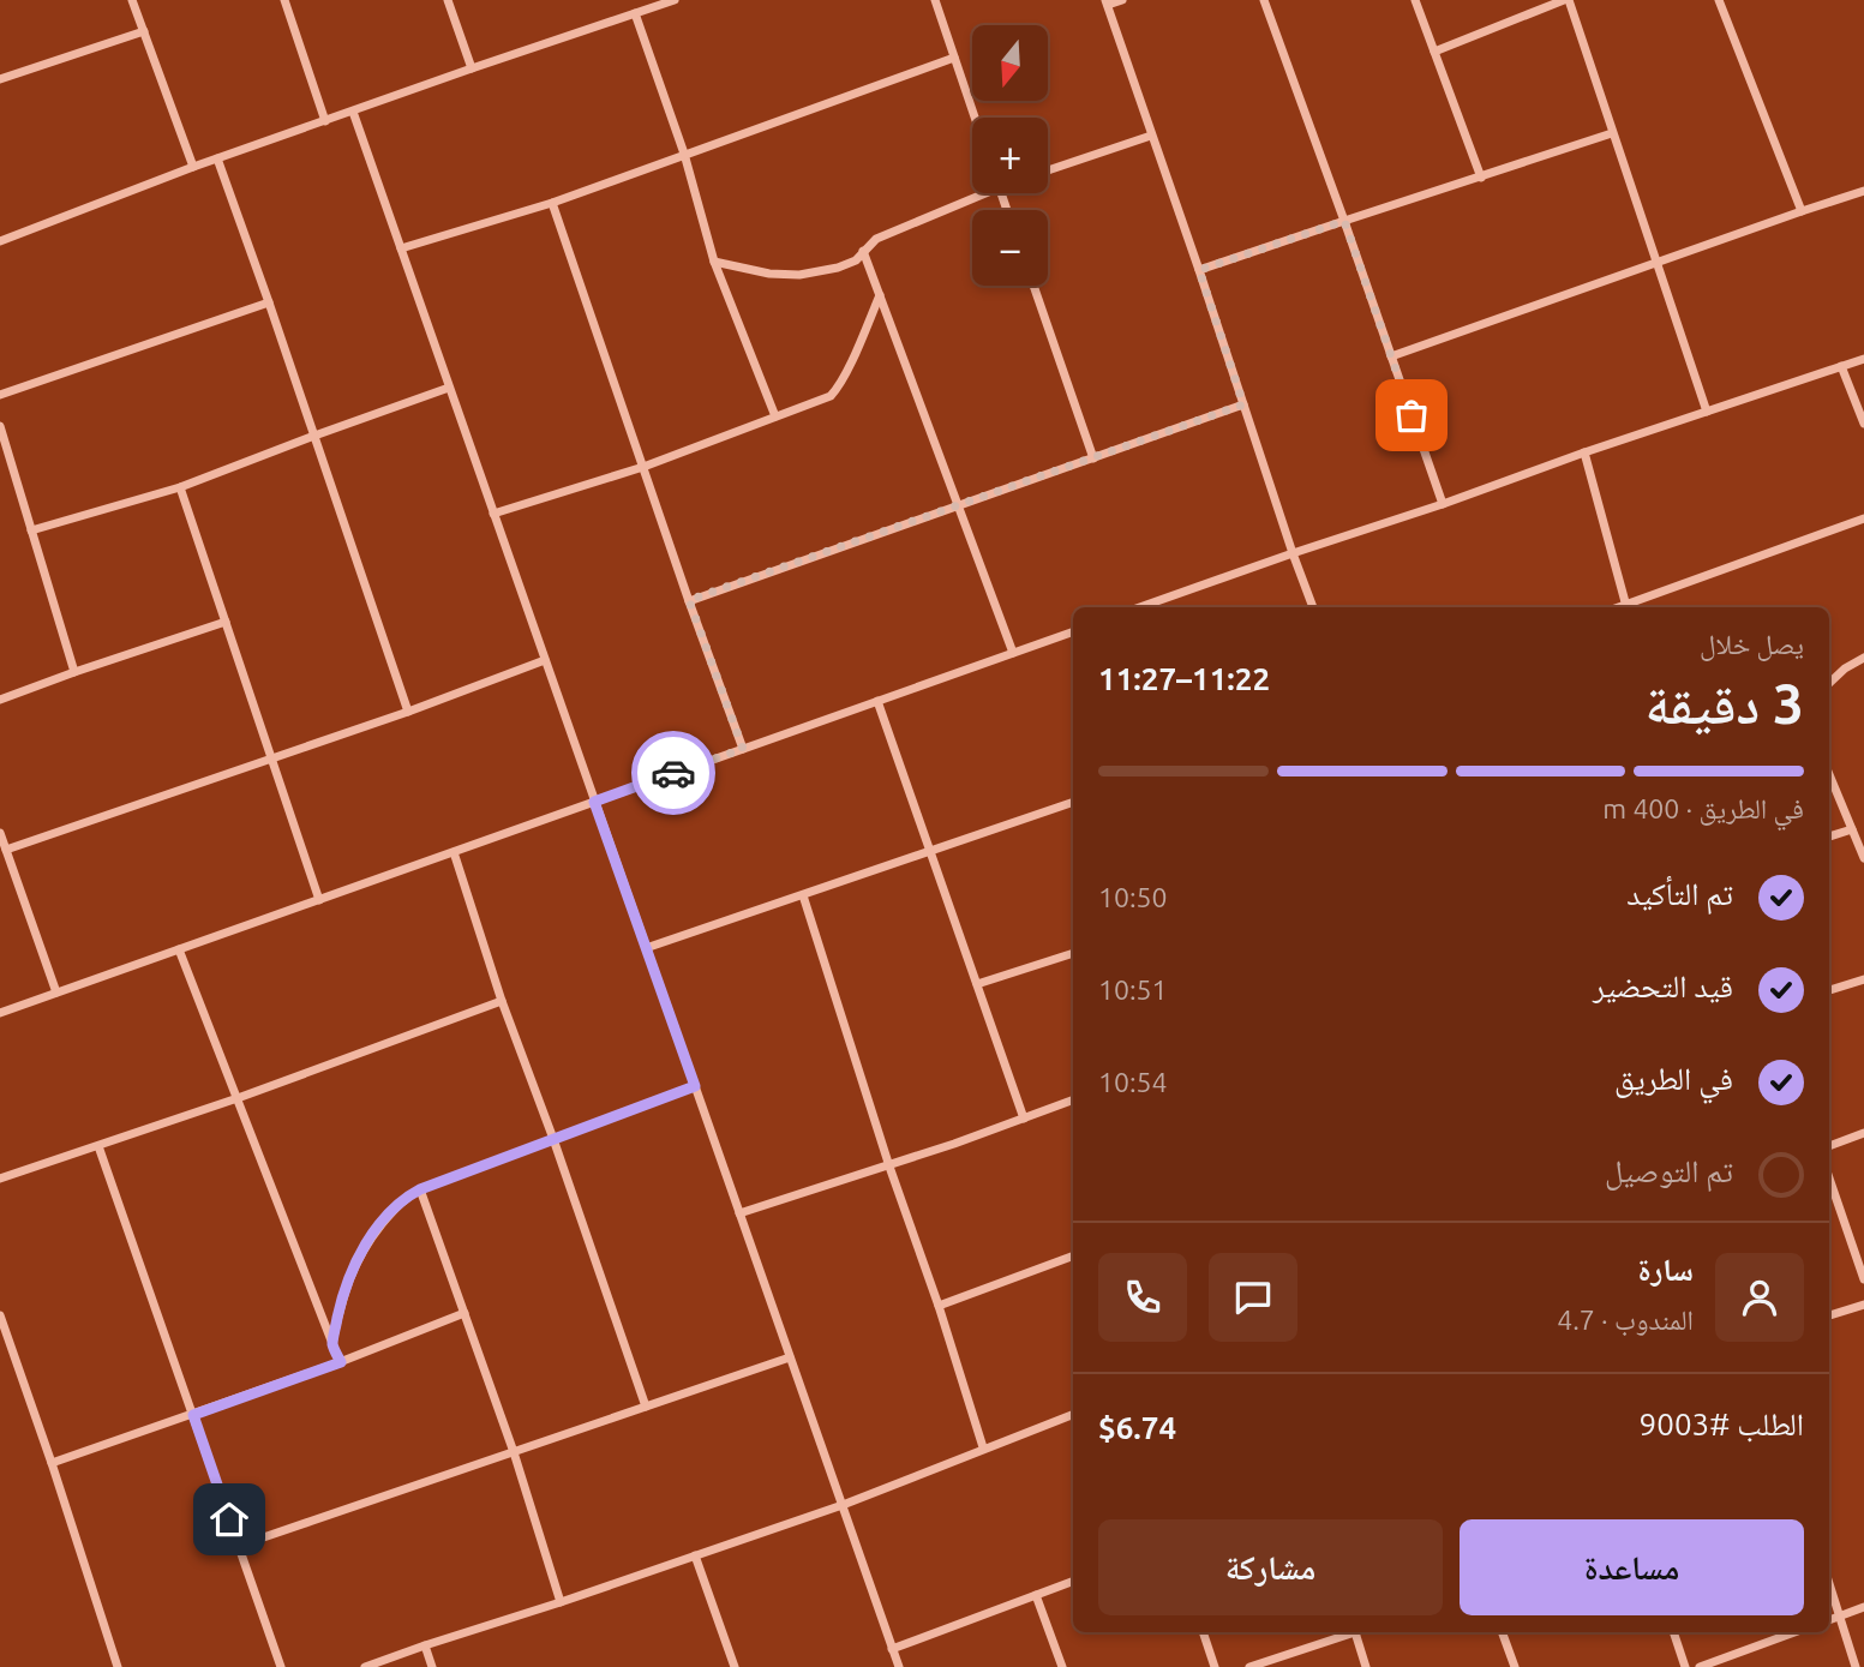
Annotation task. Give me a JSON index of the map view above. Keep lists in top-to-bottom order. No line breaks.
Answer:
{"north":"bottom","page":{"map_buttons":["+","−"],"heading":["3 دقيقة","يصل خلال","11:22–11:27"],"panel":["سارة","المندوب · 4.7","الطلب #9003","$6.74"],"bar":"في الطريق · 400 m","list":[["تم التأكيد","10:50"],["قيد التحضير","10:51"],["في الطريق","10:54"],"تم التوصيل"],"buttons":["مساعدة","مشاركة"]}}
